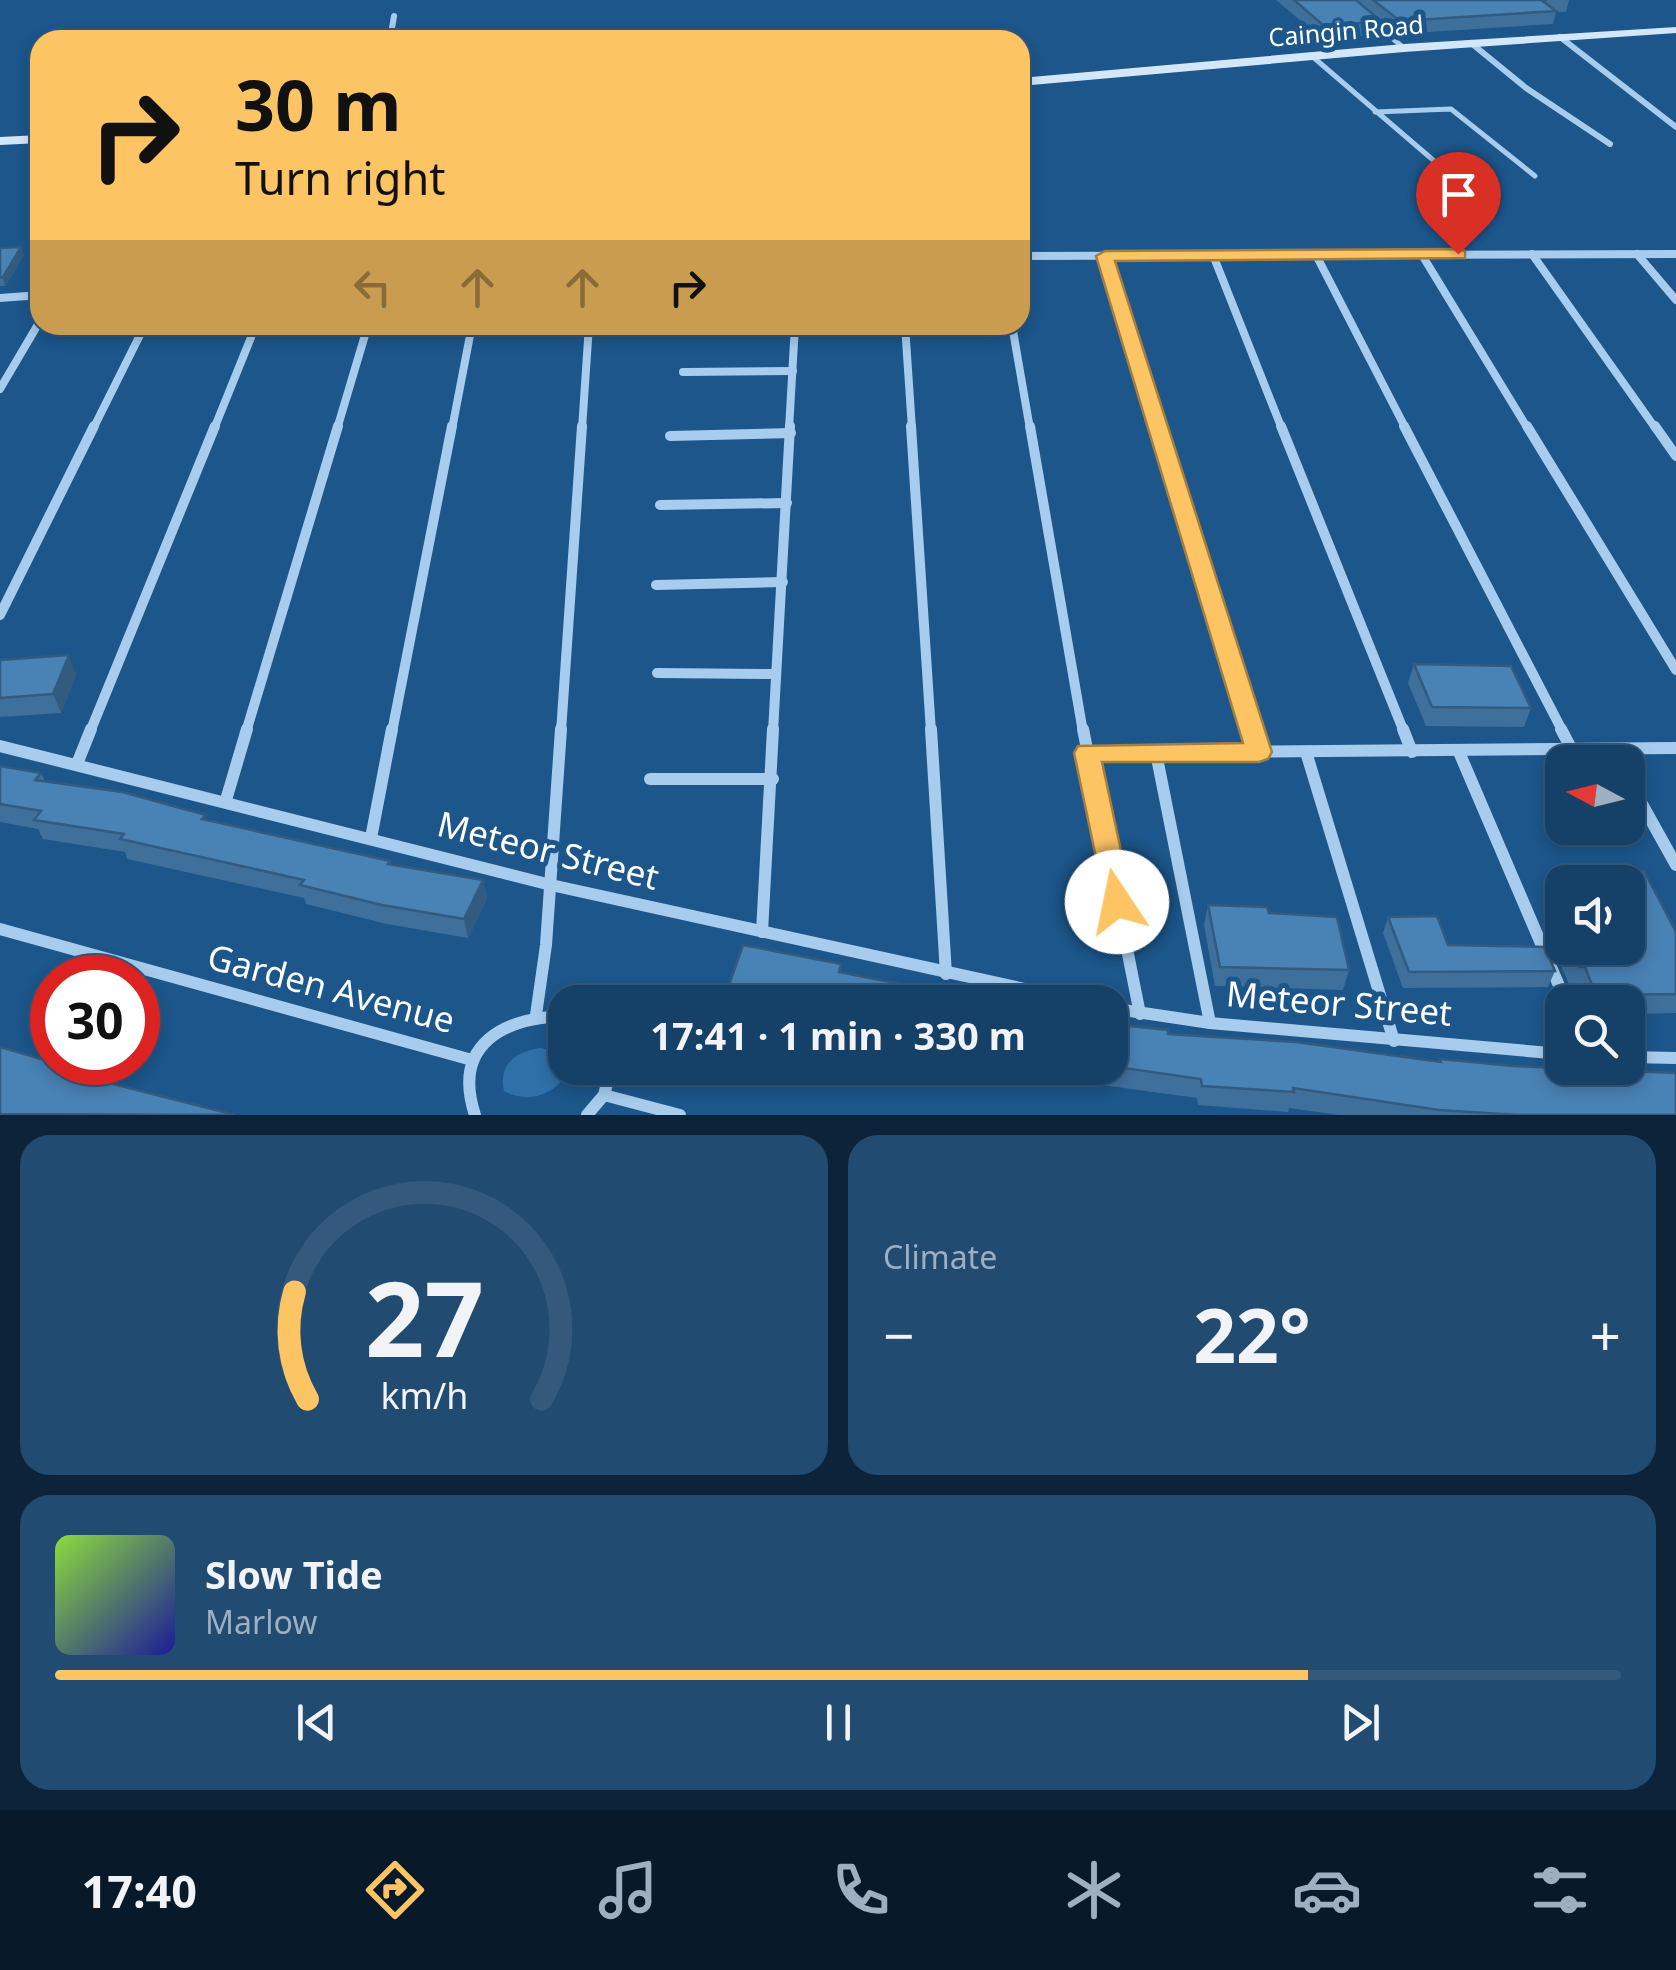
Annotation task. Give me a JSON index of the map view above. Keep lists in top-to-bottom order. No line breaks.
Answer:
{"streets":{"street":["Caingin Road","Meteor Street","Garden Avenue"]},"north":"left","page":{"turn":["30 m","Turn right"],"limit":"30","trip":"17:41 · 1 min · 330 m","tile":"Climate","heat":["−","22°","+"],"song":["Slow Tide","Marlow"],"tabs":"17:40","gauge":["27","km/h"]}}
